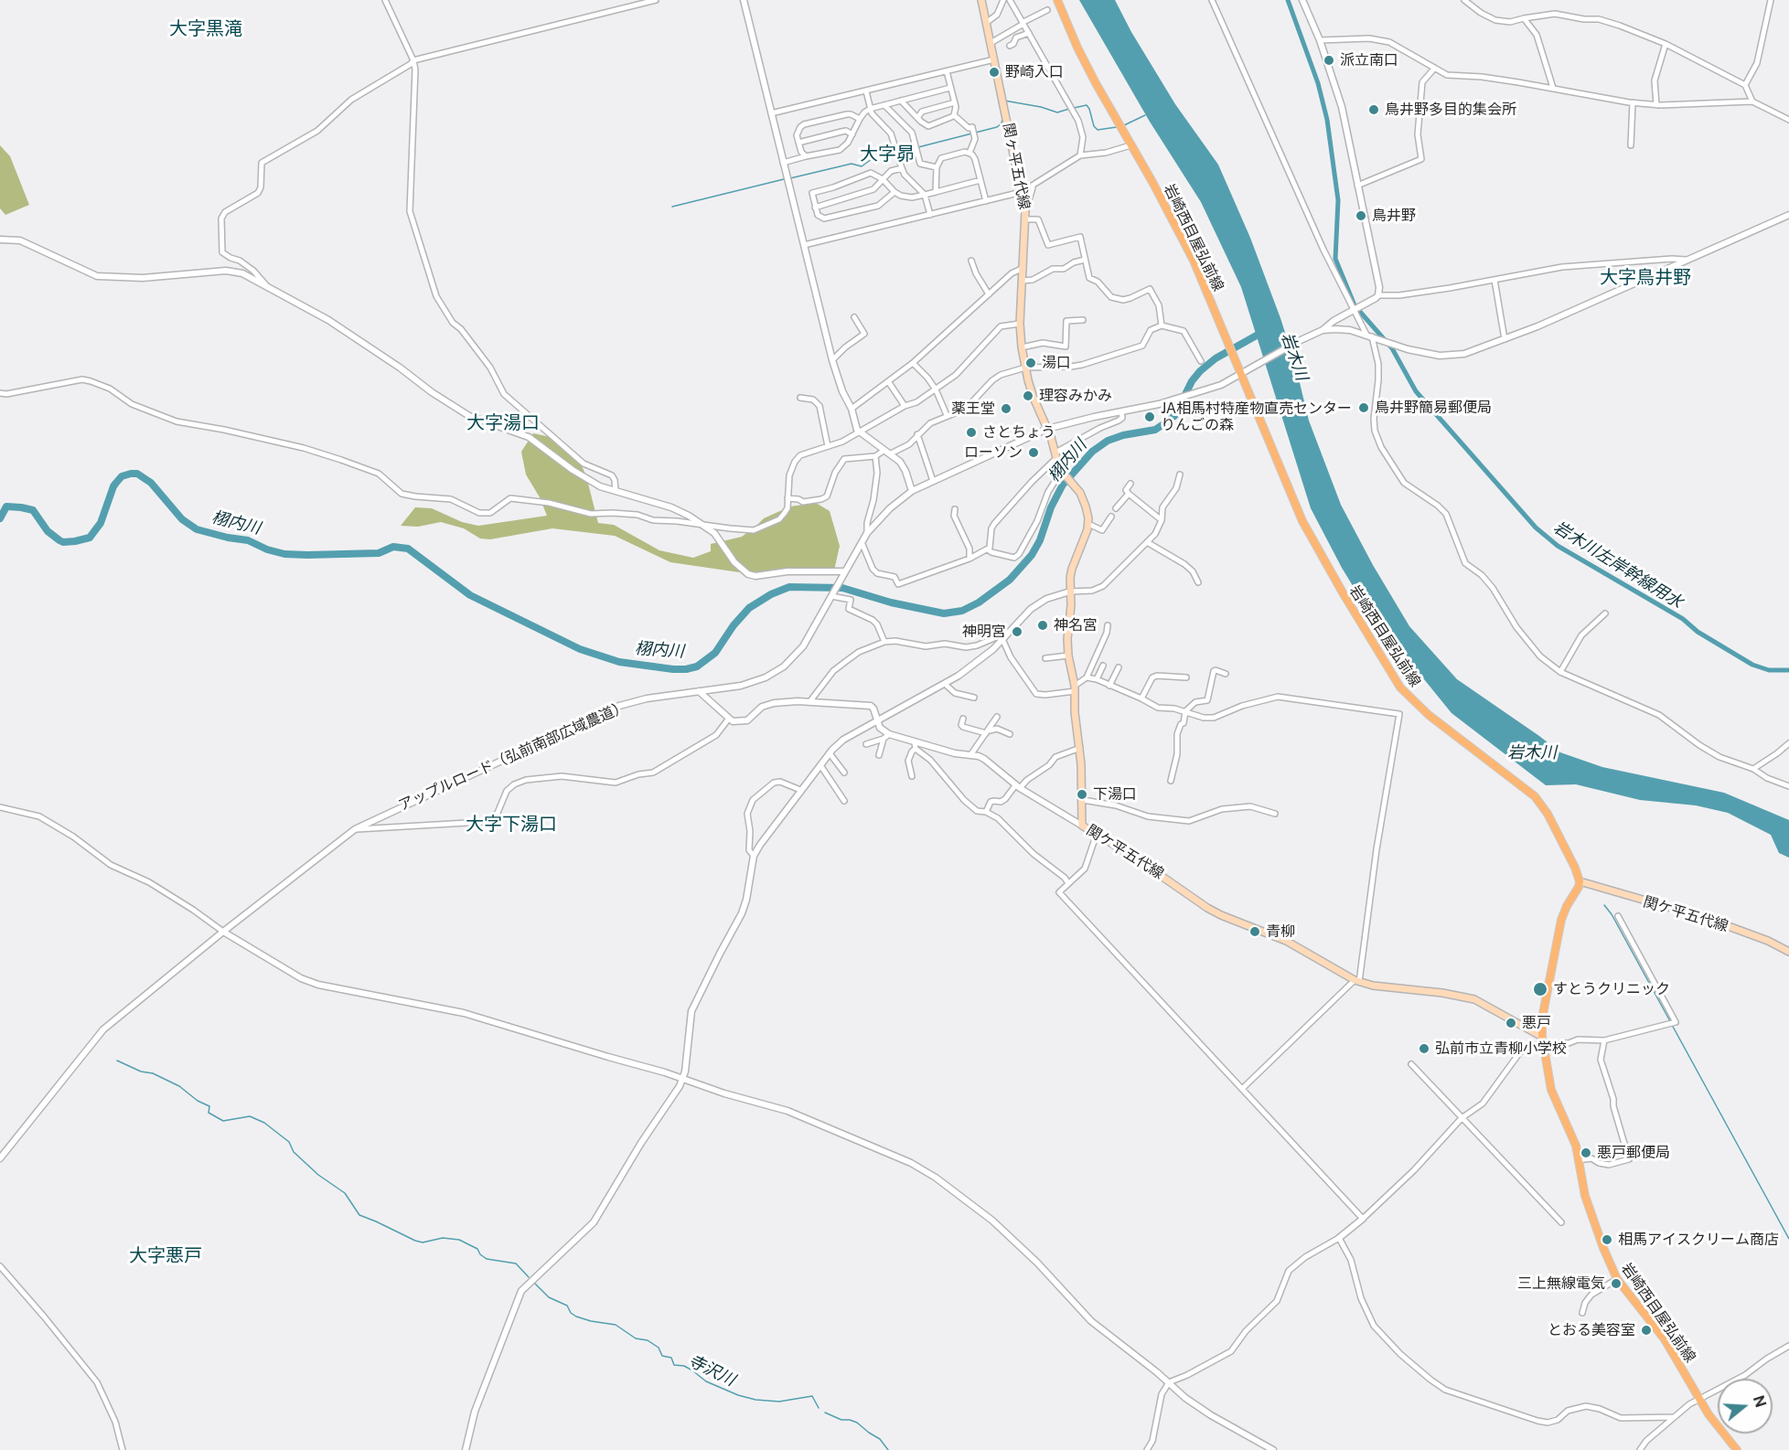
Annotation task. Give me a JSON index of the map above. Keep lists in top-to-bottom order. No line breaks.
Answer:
{"streets":{"main road":["関ヶ平五代線","岩崎西目屋弘前線","関ケ平五代線"],"street":["アップルロード（弘前南部広域農道）"]},"crossings":[["関ヶ平五代線","アップルロード（弘前南部広域農道）"],["岩崎西目屋弘前線","アップルロード（弘前南部広域農道）"],["岩崎西目屋弘前線","関ケ平五代線"]],"districts":["大字黒滝","大字昴","大字鳥井野","大字湯口","大字下湯口","大字悪戸"],"water":["岩木川","栩内川","岩木川左岸幹線用水","寺沢川"],"places":["派立南口","野崎入口","鳥井野多目的集会所","鳥井野","湯口","理容みかみ","鳥井野簡易郵便局","薬王堂","JA相馬村特産物直売センター りんごの森","さとちょう","ローソン","神名宮","神明宮","下湯口","青柳","すとうクリニック","悪戸","弘前市立青柳小学校","悪戸郵便局","相馬アイスクリーム商店","三上無線電気","とおる美容室"],"north":"right"}
